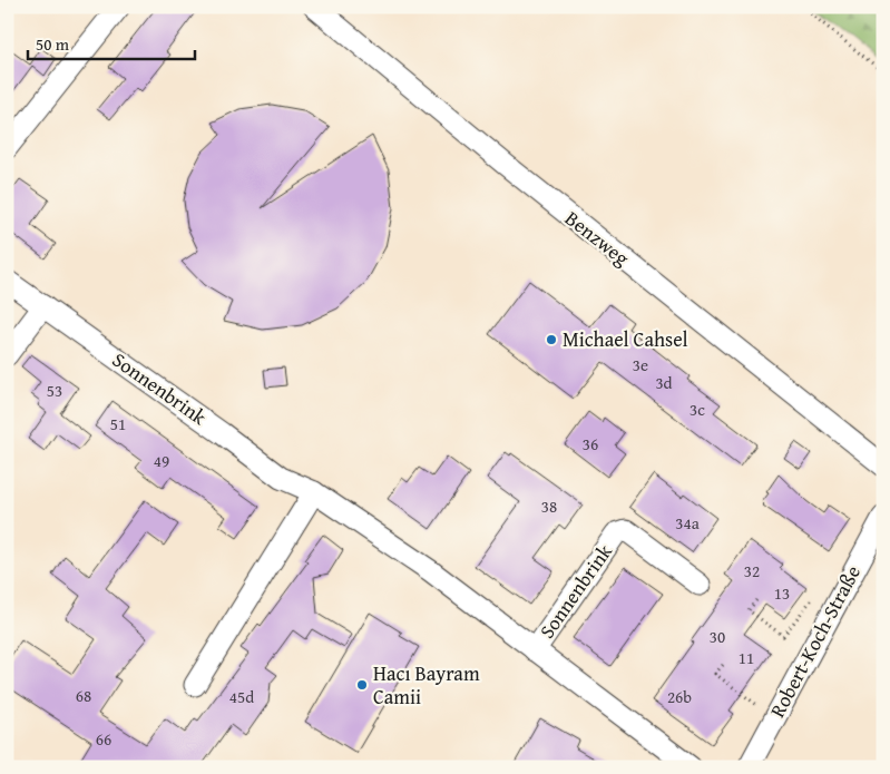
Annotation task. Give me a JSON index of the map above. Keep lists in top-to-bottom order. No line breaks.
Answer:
{"streets":{"street":["Benzweg","Sonnenbrink","Robert-Koch-Straße"]},"places":["Michael Cahsel","Hacı Bayram Camii"],"house_numbers":["3e","3d","53","3c","51","36","49","38","34a","32","13","30","11","68","45d","26b","66"],"scale_bar":"50 m"}
